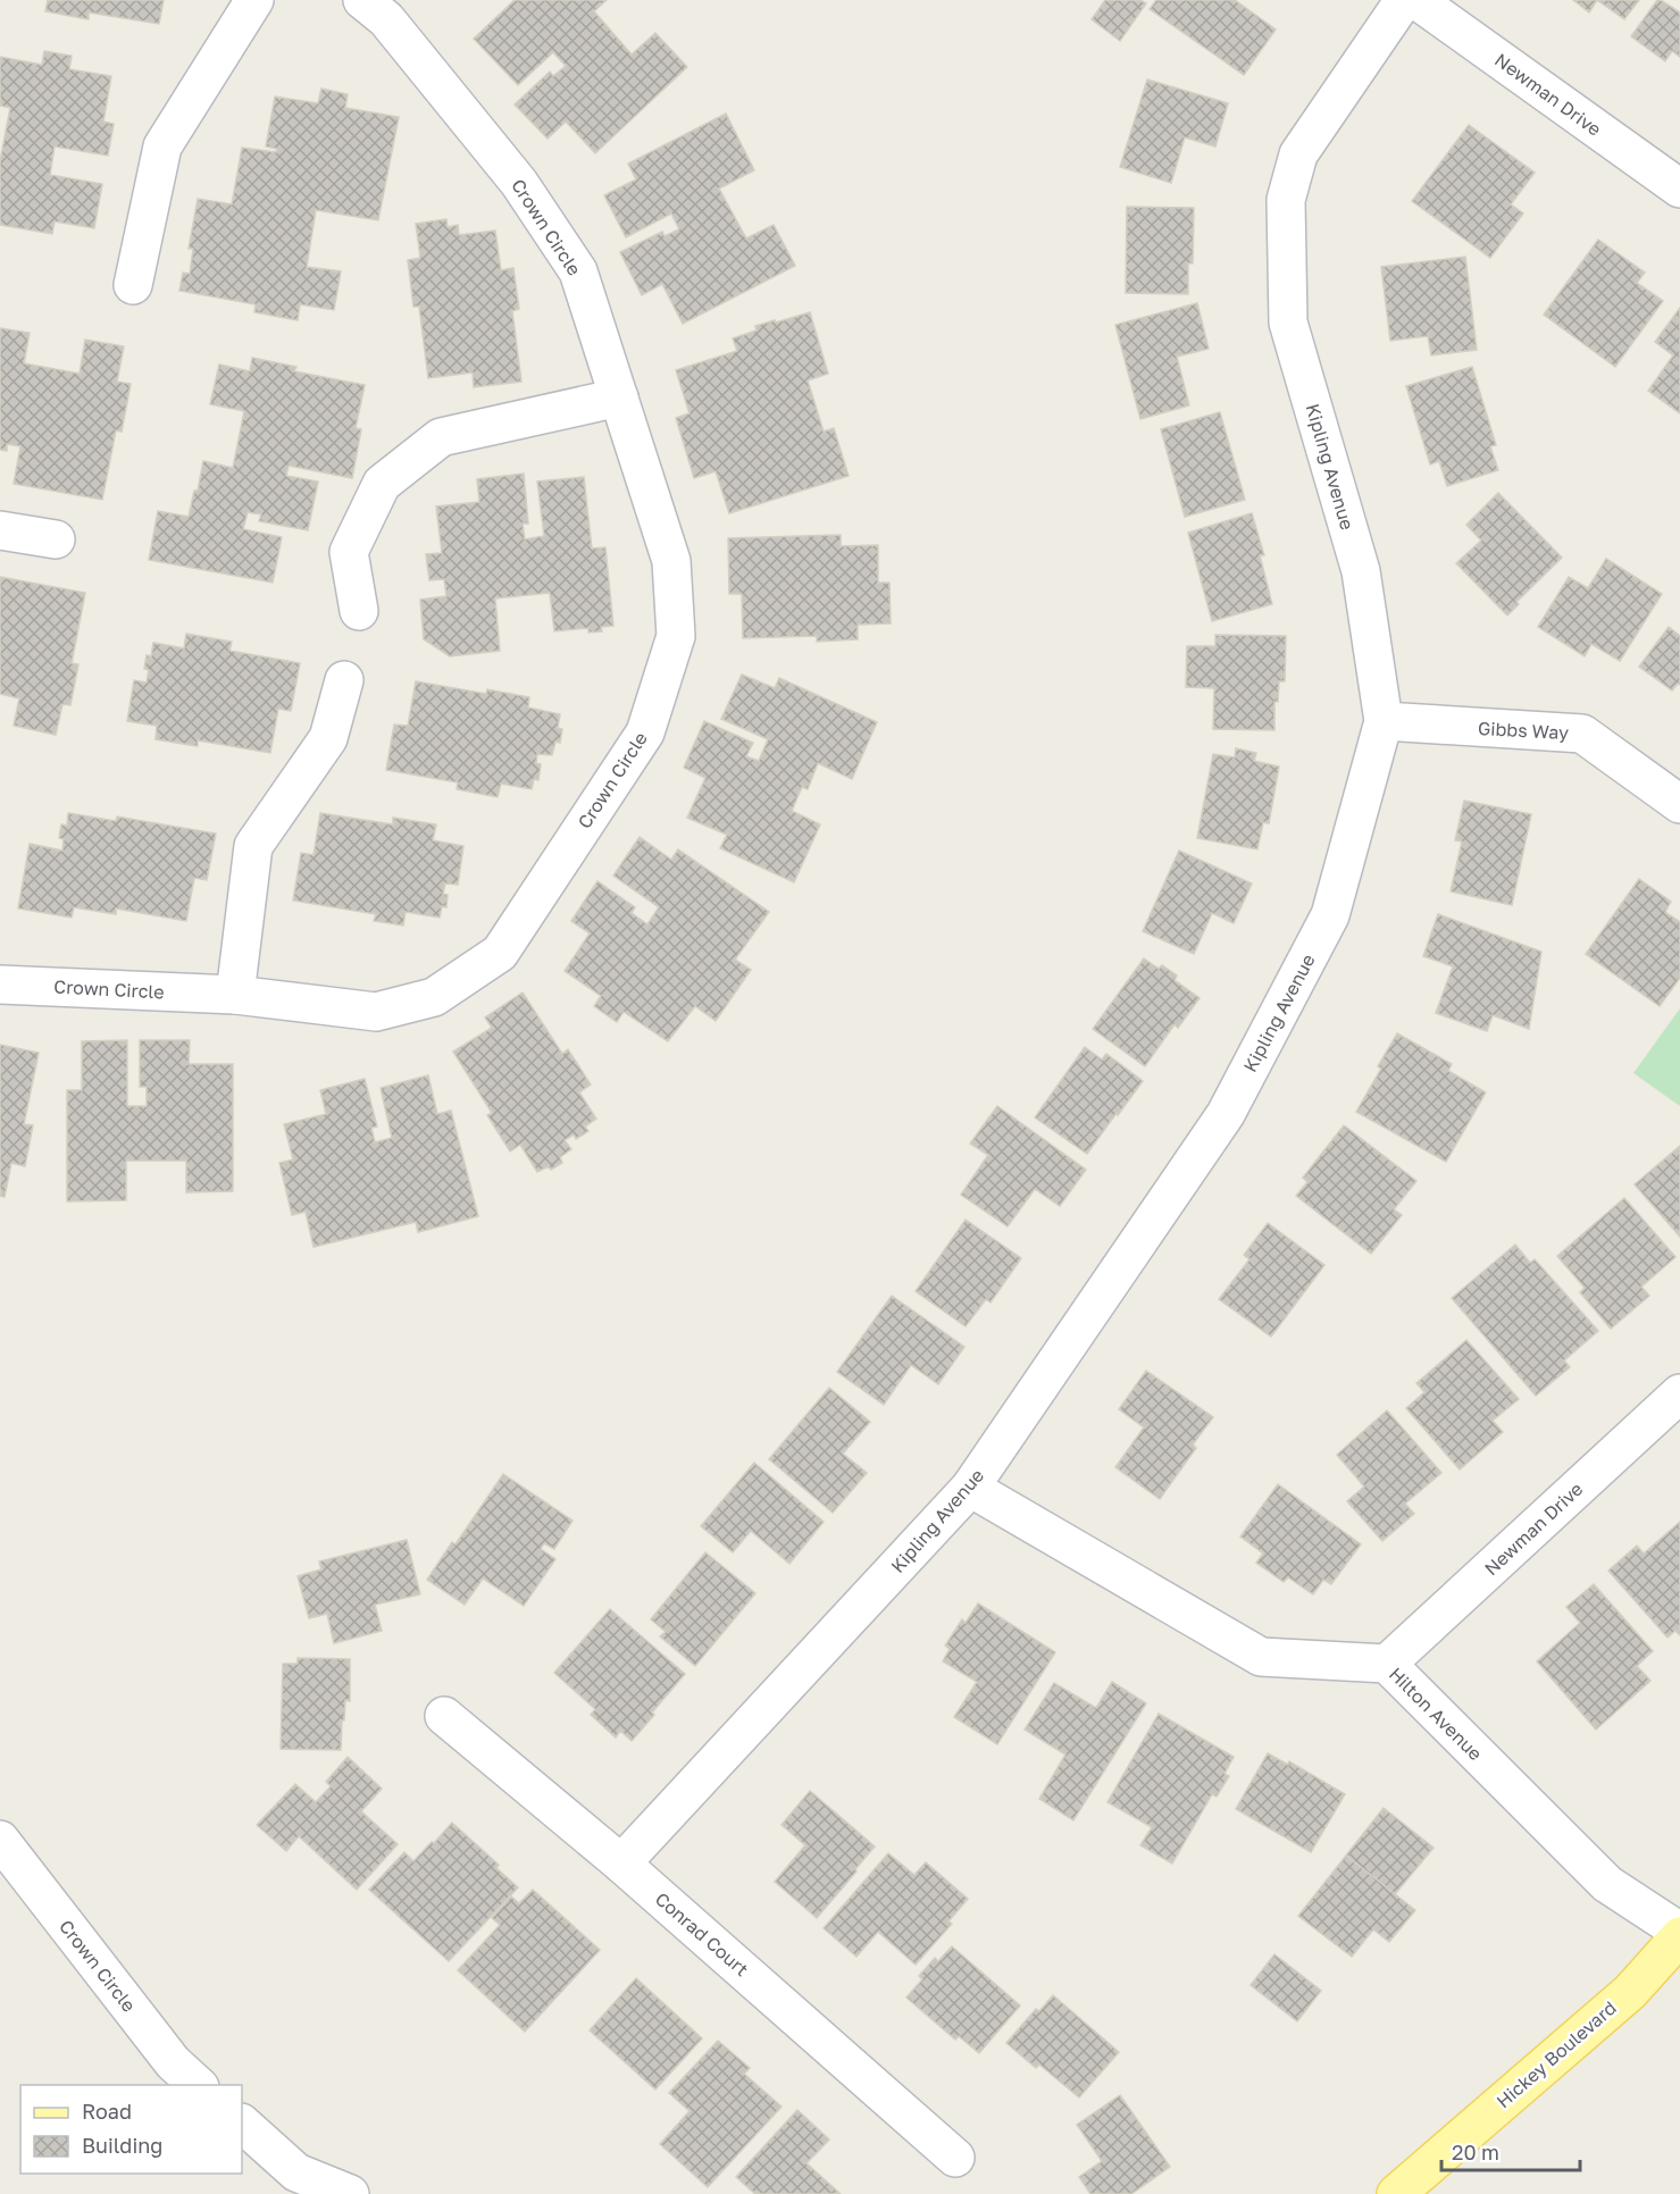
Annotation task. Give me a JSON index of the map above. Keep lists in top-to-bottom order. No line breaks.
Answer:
{"streets":{"main road":["Hickey Boulevard"],"street":["Newman Drive","Crown Circle","Kipling Avenue","Gibbs Way","Hilton Avenue","Conrad Court"]},"crossings":[["Newman Drive","Hilton Avenue"],["Kipling Avenue","Gibbs Way"],["Kipling Avenue","Hilton Avenue"],["Kipling Avenue","Conrad Court"],["Hilton Avenue","Hickey Boulevard"]],"legend":["Road","Building"],"scale_bar":"20 m"}
